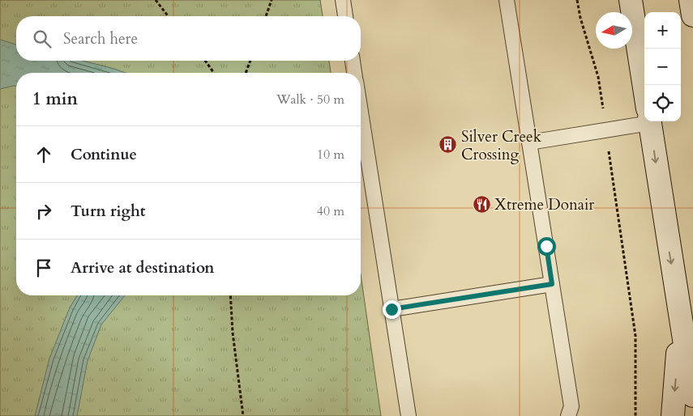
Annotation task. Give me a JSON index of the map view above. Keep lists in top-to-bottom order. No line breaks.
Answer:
{"places":{"building":["Silver Creek Crossing"],"restaurant":["Xtreme Donair"]},"north":"left","page":{"map_buttons":["+","−"],"search":"Search here","heading":["1 min","Walk · 50 m"],"list":[["Continue","10 m"],["Turn right","40 m"],"Arrive at destination"]}}
